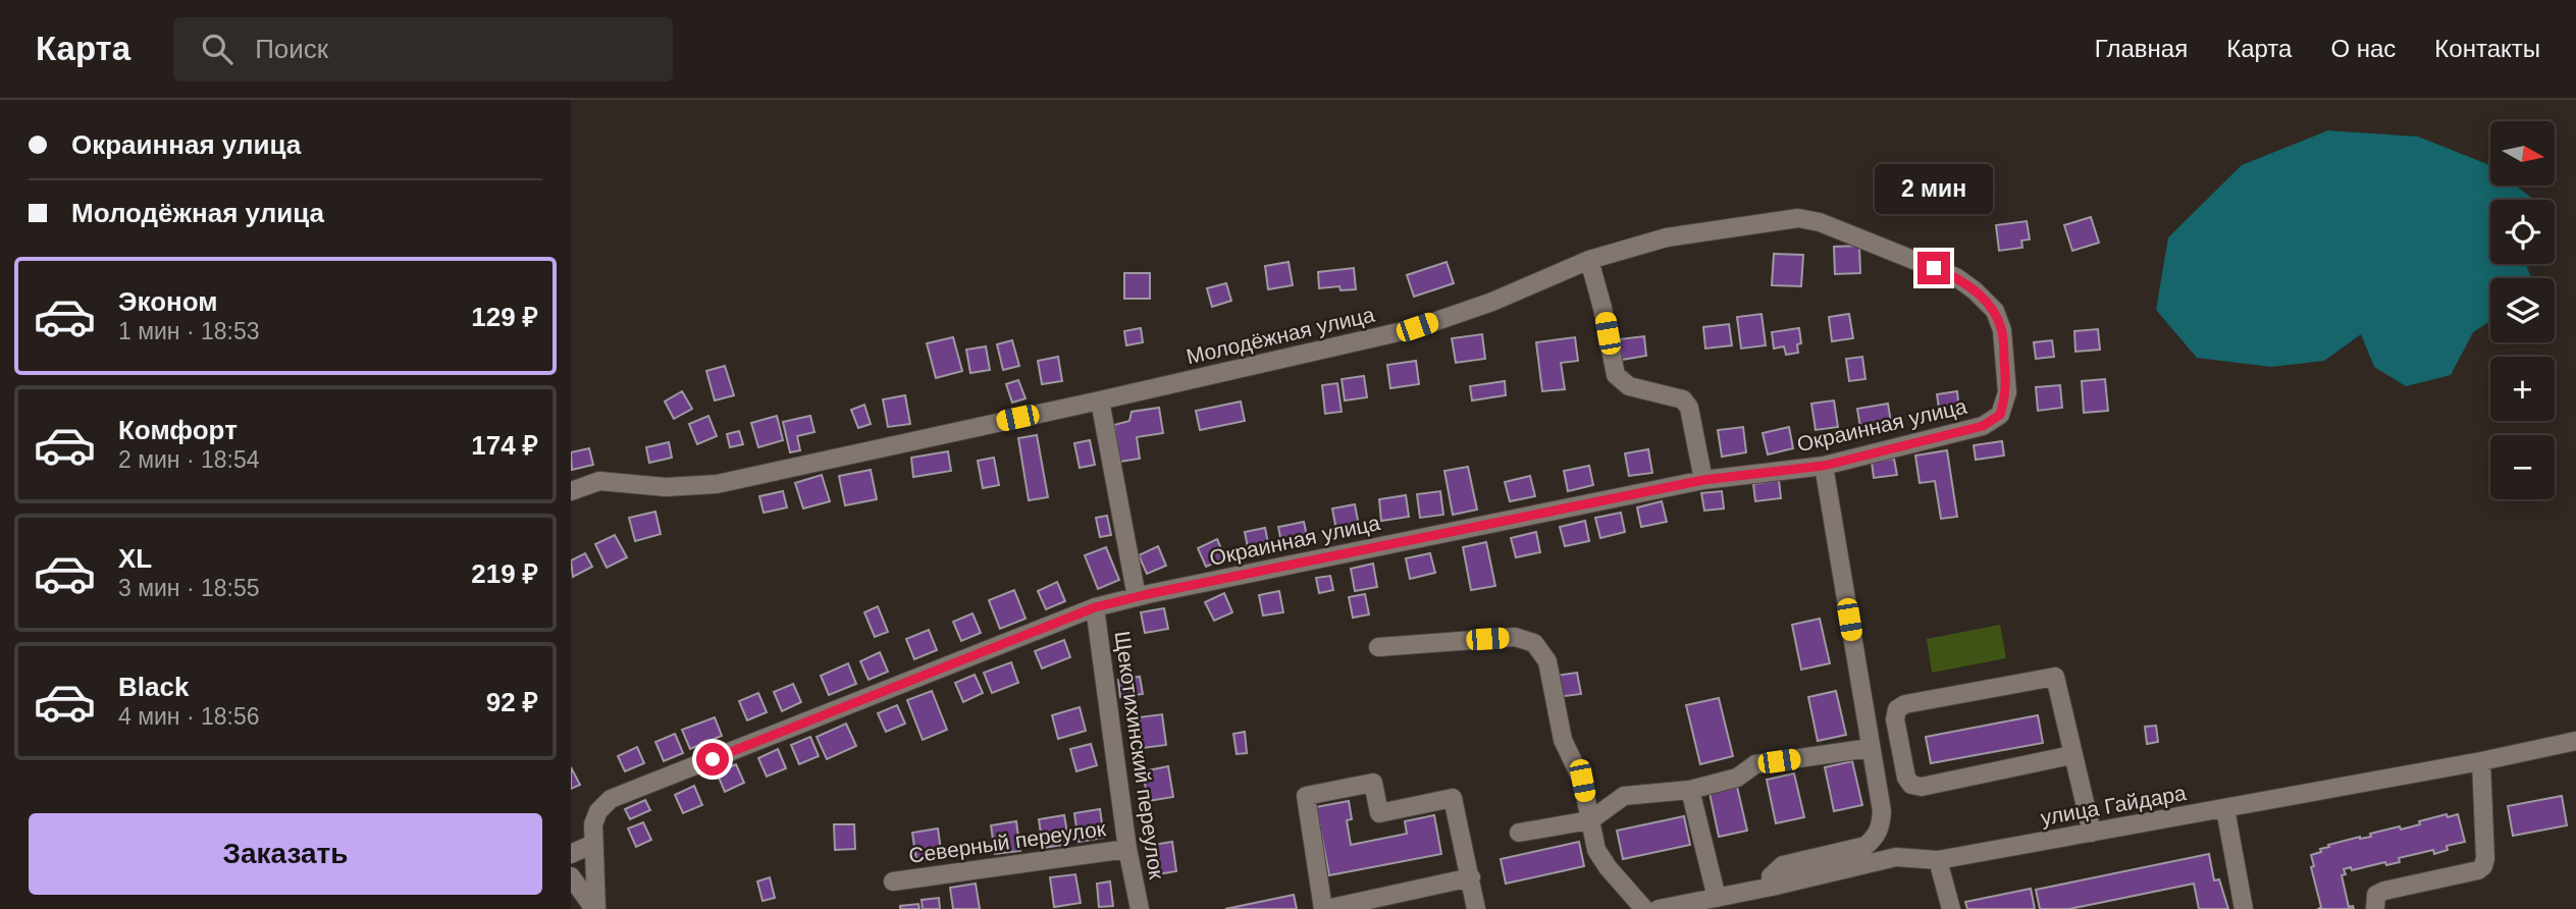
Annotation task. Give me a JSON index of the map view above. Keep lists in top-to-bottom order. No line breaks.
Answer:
{"streets":{"street":["Молодёжная улица","Окраинная улица","Щекотихинский переулок","улица Гайдара","Северный переулок"]},"crossings":[["Молодёжная улица","Окраинная улица"],["Окраинная улица","Щекотихинский переулок"],["Щекотихинский переулок","Северный переулок"]],"north":"right","page":{"header":"Карта","search":"Поиск","nav":["Главная","Карта","О нас","Контакты"],"banner":["Окраинная улица","Молодёжная улица"],"map_buttons":["+","−"],"bubble":"2 мин","list":[{"name":"Эконом","note":"1 мин · 18:53","value":"129 ₽"},{"name":"Комфорт","note":"2 мин · 18:54","value":"174 ₽"},{"name":"XL","note":"3 мин · 18:55","value":"219 ₽"},{"name":"Black","note":"4 мин · 18:56","value":"92 ₽"}],"buttons":"Заказать"}}
